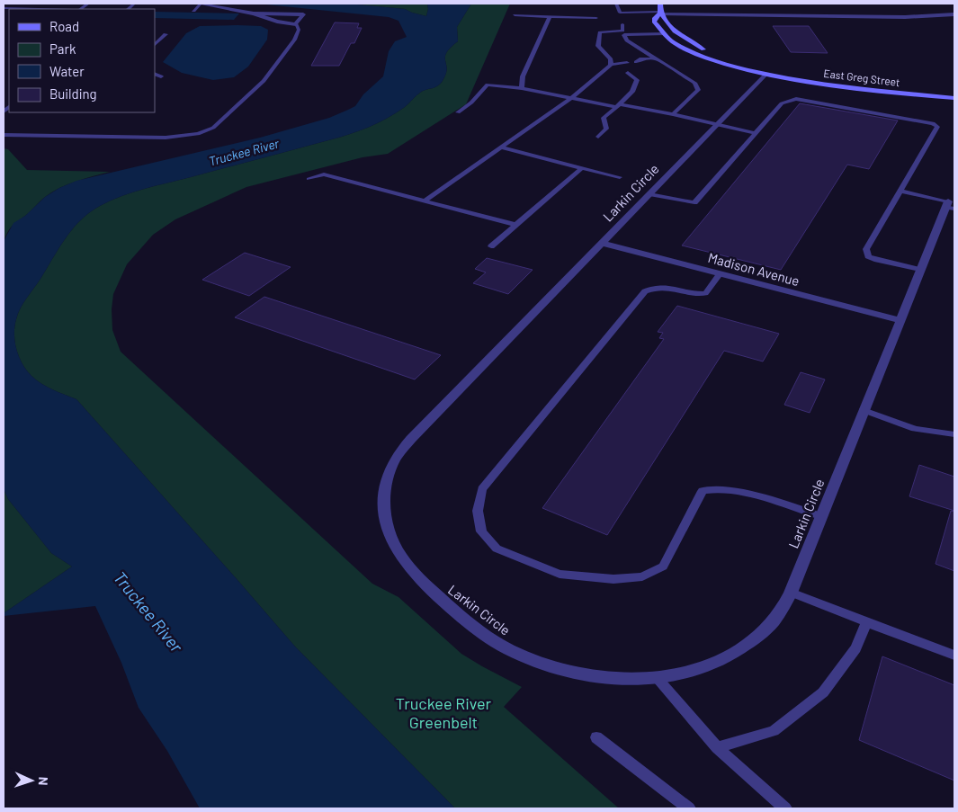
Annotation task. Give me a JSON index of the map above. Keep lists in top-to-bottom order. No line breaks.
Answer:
{"streets":{"main road":["East Greg Street"],"street":["Larkin Circle","Madison Avenue"]},"crossings":[["East Greg Street","Larkin Circle"],["Larkin Circle","Madison Avenue"]],"water":["Truckee River"],"parks":["Truckee River Greenbelt"],"legend":["Road","Park","Water","Building"],"north":"right"}
